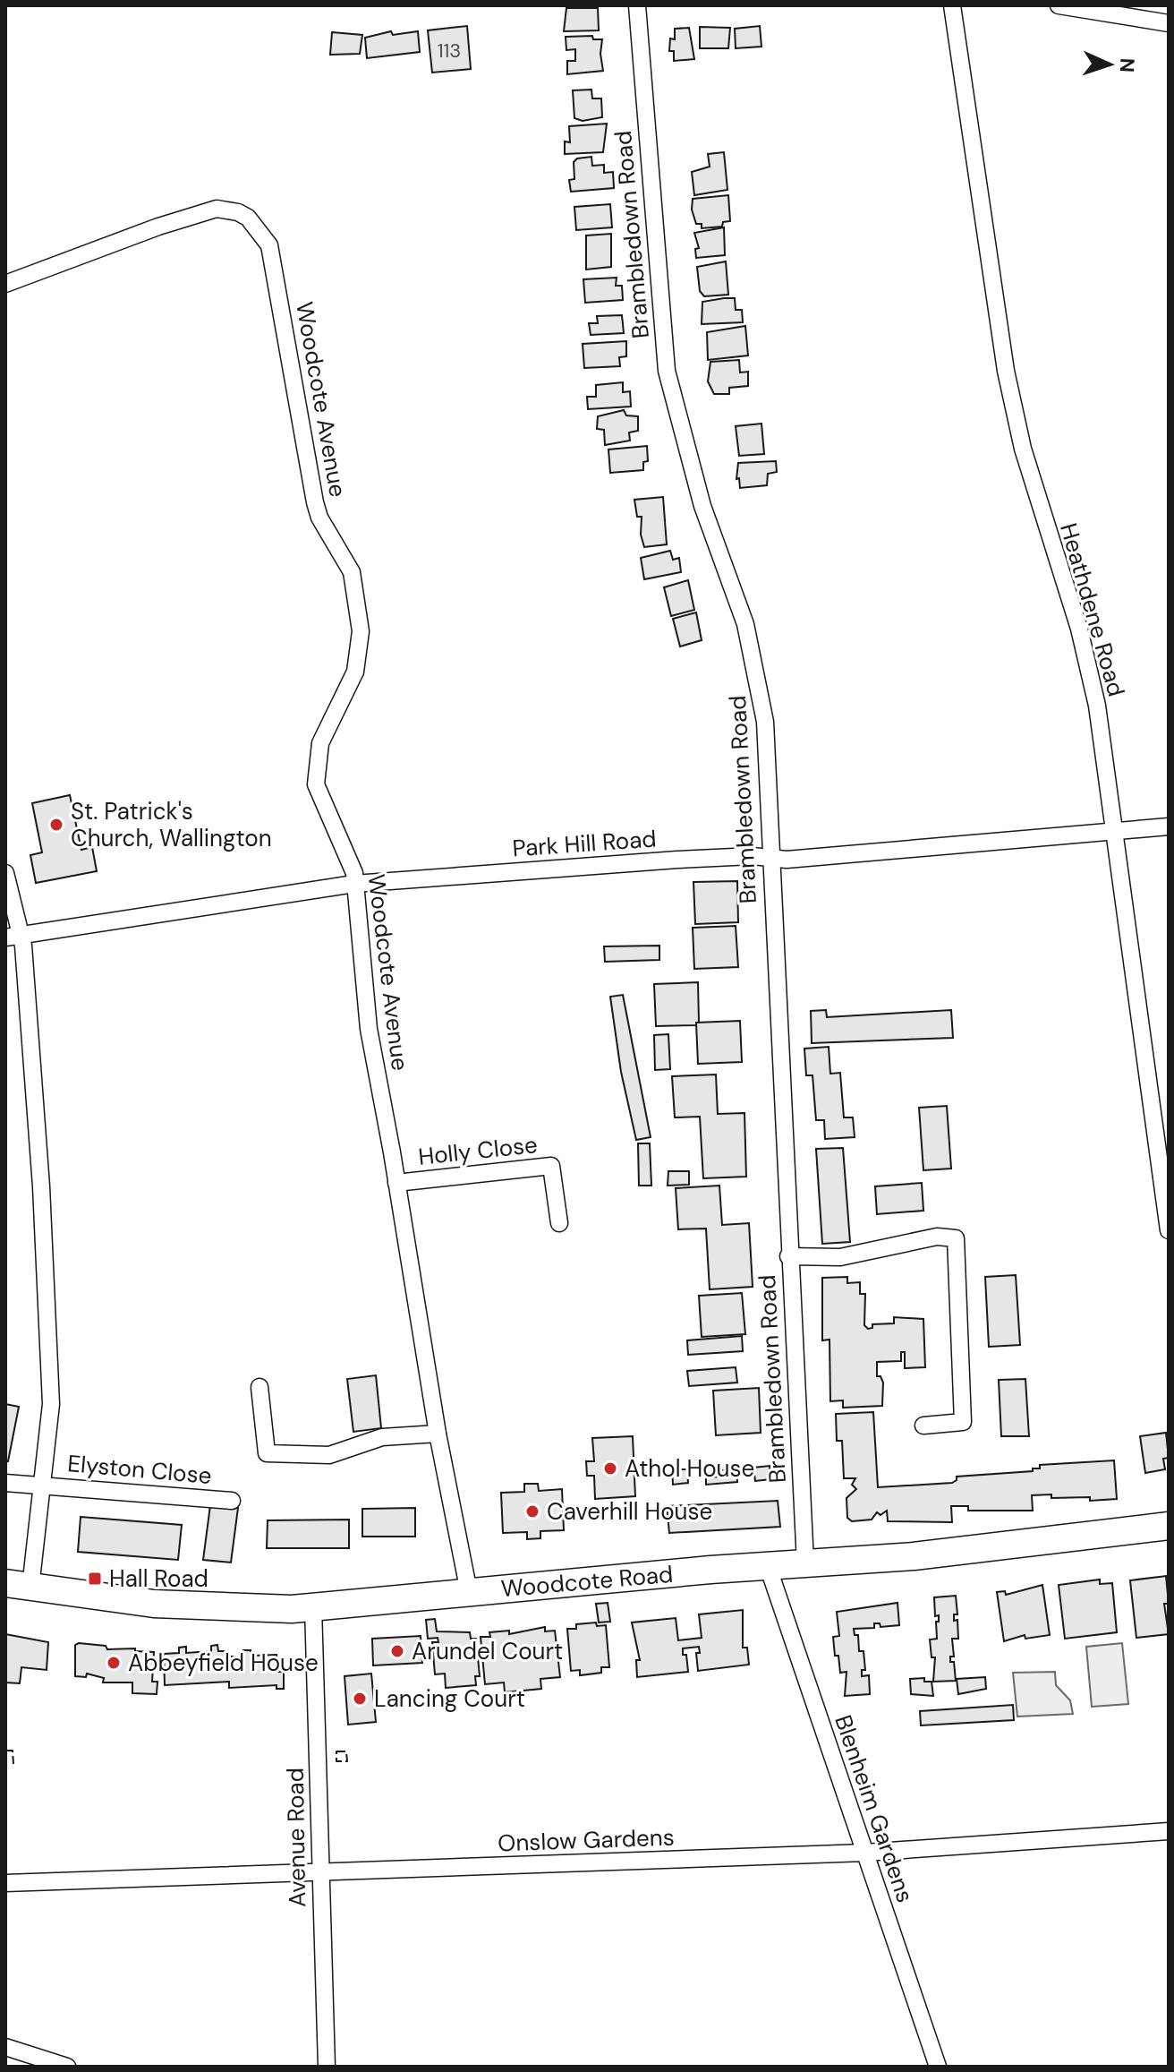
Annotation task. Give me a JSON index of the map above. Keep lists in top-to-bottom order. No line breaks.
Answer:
{"streets":{"main road":["Woodcote Road"],"street":["Brambledown Road","Woodcote Avenue","Heathdene Road","Park Hill Road","Holly Close","Elyston Close","Blenheim Gardens","Avenue Road","Onslow Gardens"]},"crossings":[["Brambledown Road","Park Hill Road"],["Brambledown Road","Woodcote Road"],["Woodcote Avenue","Park Hill Road"],["Woodcote Avenue","Holly Close"],["Woodcote Avenue","Woodcote Road"],["Heathdene Road","Park Hill Road"],["Woodcote Road","Blenheim Gardens"],["Woodcote Road","Avenue Road"],["Blenheim Gardens","Onslow Gardens"],["Avenue Road","Onslow Gardens"]],"places":{"other":["St. Patrick's Church, Wallington","Athol House","Caverhill House","Arundel Court","Abbeyfield House","Lancing Court"],"transit":["Hall Road"]},"house_numbers":["113"],"north":"right"}
